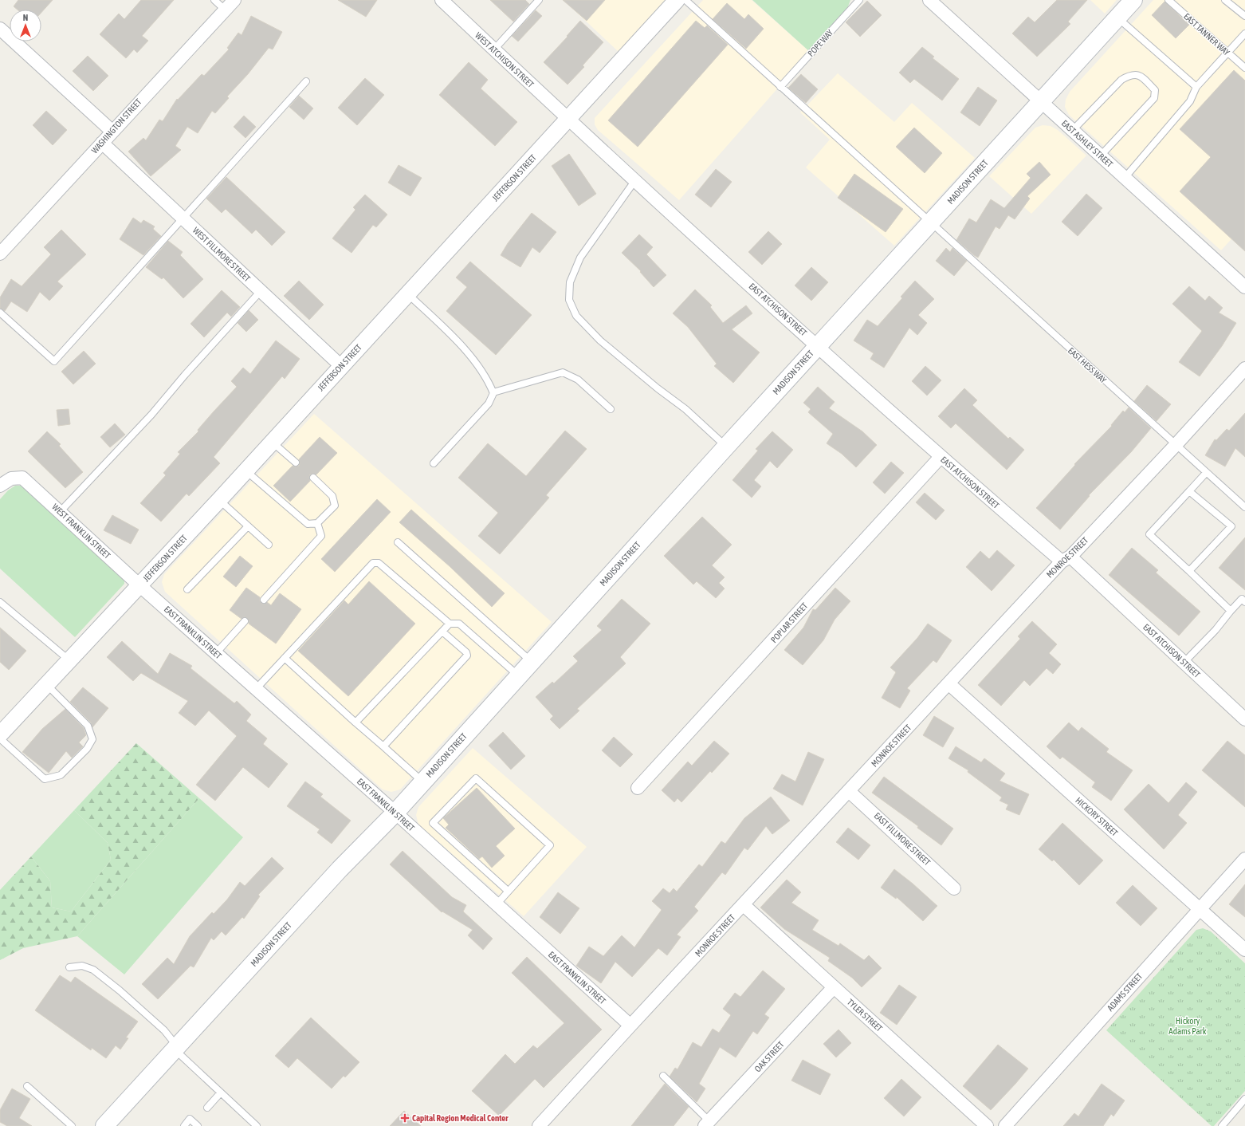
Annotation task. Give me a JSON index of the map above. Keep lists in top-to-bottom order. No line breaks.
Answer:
{"streets":{"main road":["MADISON STREET"],"street":["WEST ATCHISON STREET","WASHINGTON STREET","EAST ASHLEY STREET","JEFFERSON STREET","WEST FILLMORE STREET","EAST ATCHISON STREET","WEST FRANKLIN STREET","MONROE STREET","POPLAR STREET","EAST FRANKLIN STREET","HICKORY STREET","EAST FILLMORE STREET","ADAMS STREET","TYLER STREET","OAK STREET"],"lane":["EAST TANNER WAY","POPE WAY","EAST HESS WAY"]},"crossings":[["POPE WAY","EAST HESS WAY"],["WEST ATCHISON STREET","JEFFERSON STREET"],["WEST ATCHISON STREET","EAST ATCHISON STREET"],["WASHINGTON STREET","WEST FILLMORE STREET"],["EAST ASHLEY STREET","MADISON STREET"],["JEFFERSON STREET","WEST FILLMORE STREET"],["JEFFERSON STREET","EAST ATCHISON STREET"],["JEFFERSON STREET","WEST FRANKLIN STREET"],["JEFFERSON STREET","EAST FRANKLIN STREET"],["MADISON STREET","EAST ATCHISON STREET"],["MADISON STREET","EAST HESS WAY"],["MADISON STREET","EAST FRANKLIN STREET"],["EAST ATCHISON STREET","MONROE STREET"],["EAST ATCHISON STREET","POPLAR STREET"],["EAST HESS WAY","MONROE STREET"],["WEST FRANKLIN STREET","EAST FRANKLIN STREET"],["MONROE STREET","EAST FRANKLIN STREET"],["MONROE STREET","HICKORY STREET"],["MONROE STREET","EAST FILLMORE STREET"],["MONROE STREET","TYLER STREET"],["HICKORY STREET","ADAMS STREET"],["TYLER STREET","OAK STREET"]],"parks":["Hickory Adams Park"],"places":{"health":["Capital Region Medical Center"]},"north":"top"}
